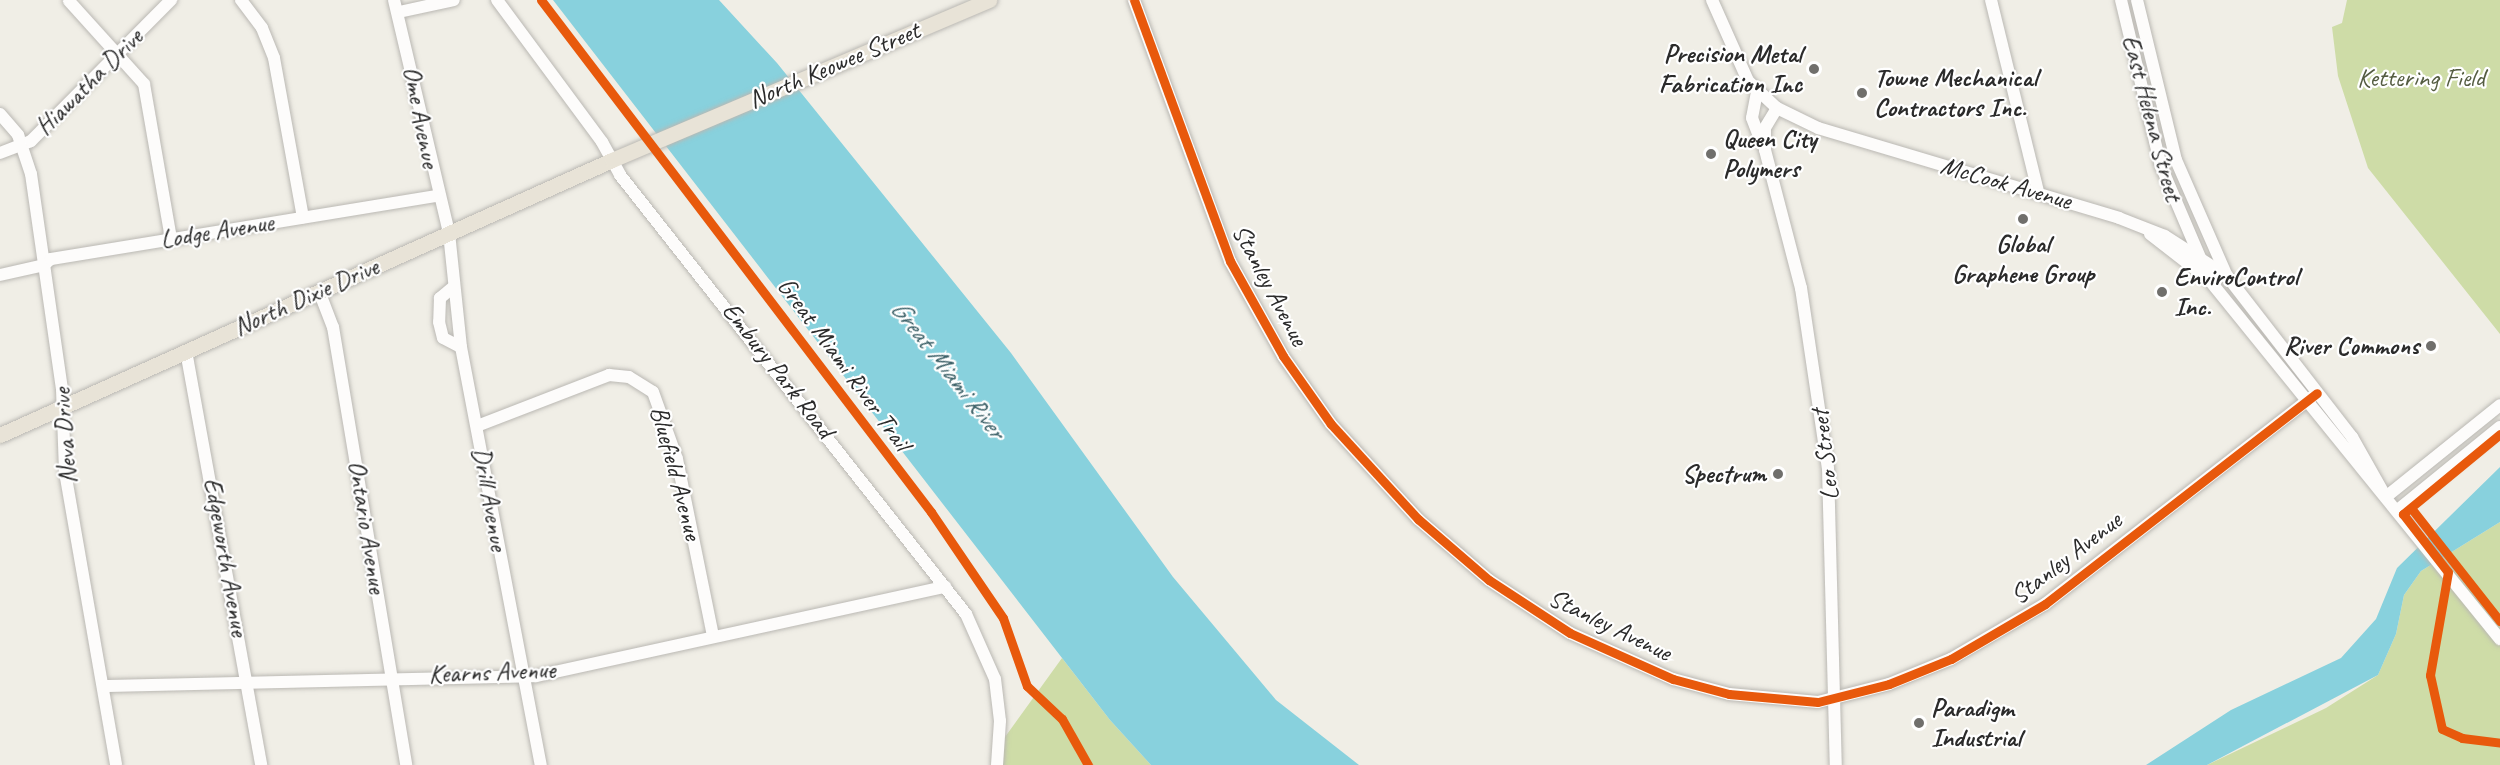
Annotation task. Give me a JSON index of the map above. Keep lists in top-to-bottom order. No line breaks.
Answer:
{"streets":{"main road":["North Keowee Street","North Dixie Drive"],"street":["Hiawatha Drive","Ome Avenue","East Helena Street","McCook Avenue","Lodge Avenue","Stanley Avenue","Embury Park Road","Neva Drive","Leo Street","Bluefield Avenue","Drill Avenue","Ontario Avenue","Edgeworth Avenue","Kearns Avenue"],"cycle path":["Great Miami River Trail"]},"crossings":[["North Keowee Street","North Dixie Drive"],["North Keowee Street","Embury Park Road"],["Hiawatha Drive","Neva Drive"],["Ome Avenue","Lodge Avenue"],["Ome Avenue","North Dixie Drive"],["Ome Avenue","Drill Avenue"],["East Helena Street","McCook Avenue"],["East Helena Street","Stanley Avenue"],["McCook Avenue","Leo Street"],["Lodge Avenue","Neva Drive"],["Stanley Avenue","Leo Street"],["North Dixie Drive","Embury Park Road"],["North Dixie Drive","Neva Drive"],["North Dixie Drive","Drill Avenue"],["North Dixie Drive","Ontario Avenue"],["North Dixie Drive","Edgeworth Avenue"],["Embury Park Road","Kearns Avenue"],["Neva Drive","Kearns Avenue"],["Bluefield Avenue","Drill Avenue"],["Bluefield Avenue","Kearns Avenue"],["Drill Avenue","Kearns Avenue"],["Ontario Avenue","Kearns Avenue"],["Edgeworth Avenue","Kearns Avenue"]],"water":["Great Miami River"],"parks":["Kettering Field"],"places":["Precision Metal Fabrication Inc","Towne Mechanical Contractors Inc.","Queen City Polymers","Global Graphene Group","EnviroControl Inc.","River Commons","Spectrum","Paradigm Industrial"]}
